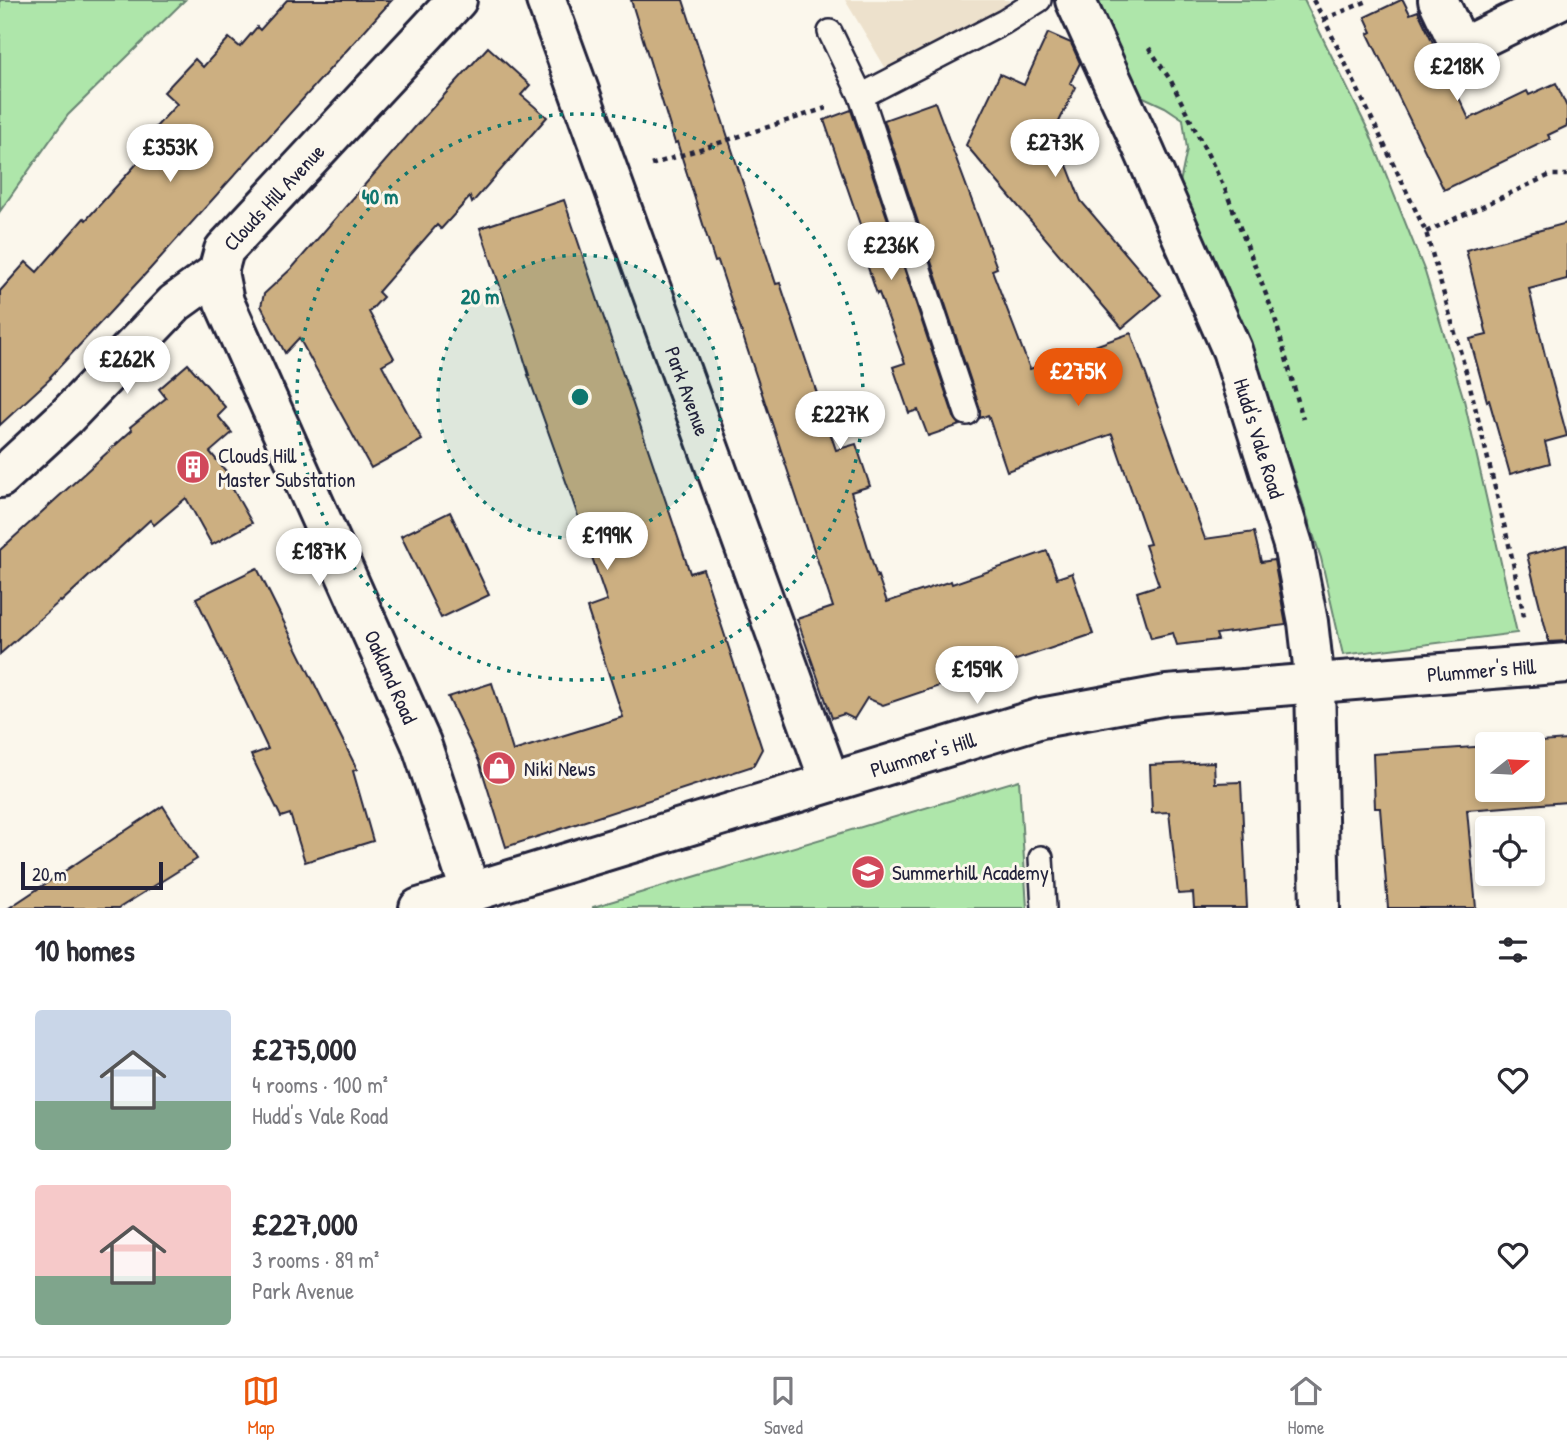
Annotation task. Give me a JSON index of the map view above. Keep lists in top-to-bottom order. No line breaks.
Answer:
{"streets":{"street":["Clouds Hill Avenue","Park Avenue","Hudd's Vale Road","Plummer's Hill","Oakland Road"]},"crossings":[["Clouds Hill Avenue","Oakland Road"],["Park Avenue","Plummer's Hill"],["Hudd's Vale Road","Plummer's Hill"],["Plummer's Hill","Oakland Road"]],"places":{"building":["Clouds Hill Master Substation"],"shop":["Niki News"],"school or university":["Summerhill Academy"]},"scale_bar":"20 m","north":"right","page":{"price":["£218K","£273K","£353K","£236K","£262K","£275K","£227K","£199K","£187K","£159K"],"scale":"20 m","heading":"10 homes","list":[{"name":"£275,000","note":"4 rooms · 100 m² · Hudd's Vale Road"},{"name":"£227,000","note":"3 rooms · 89 m² · Park Avenue"}],"tabs":["Map","Saved","Home"]},"rings":["40 m","20 m"]}
